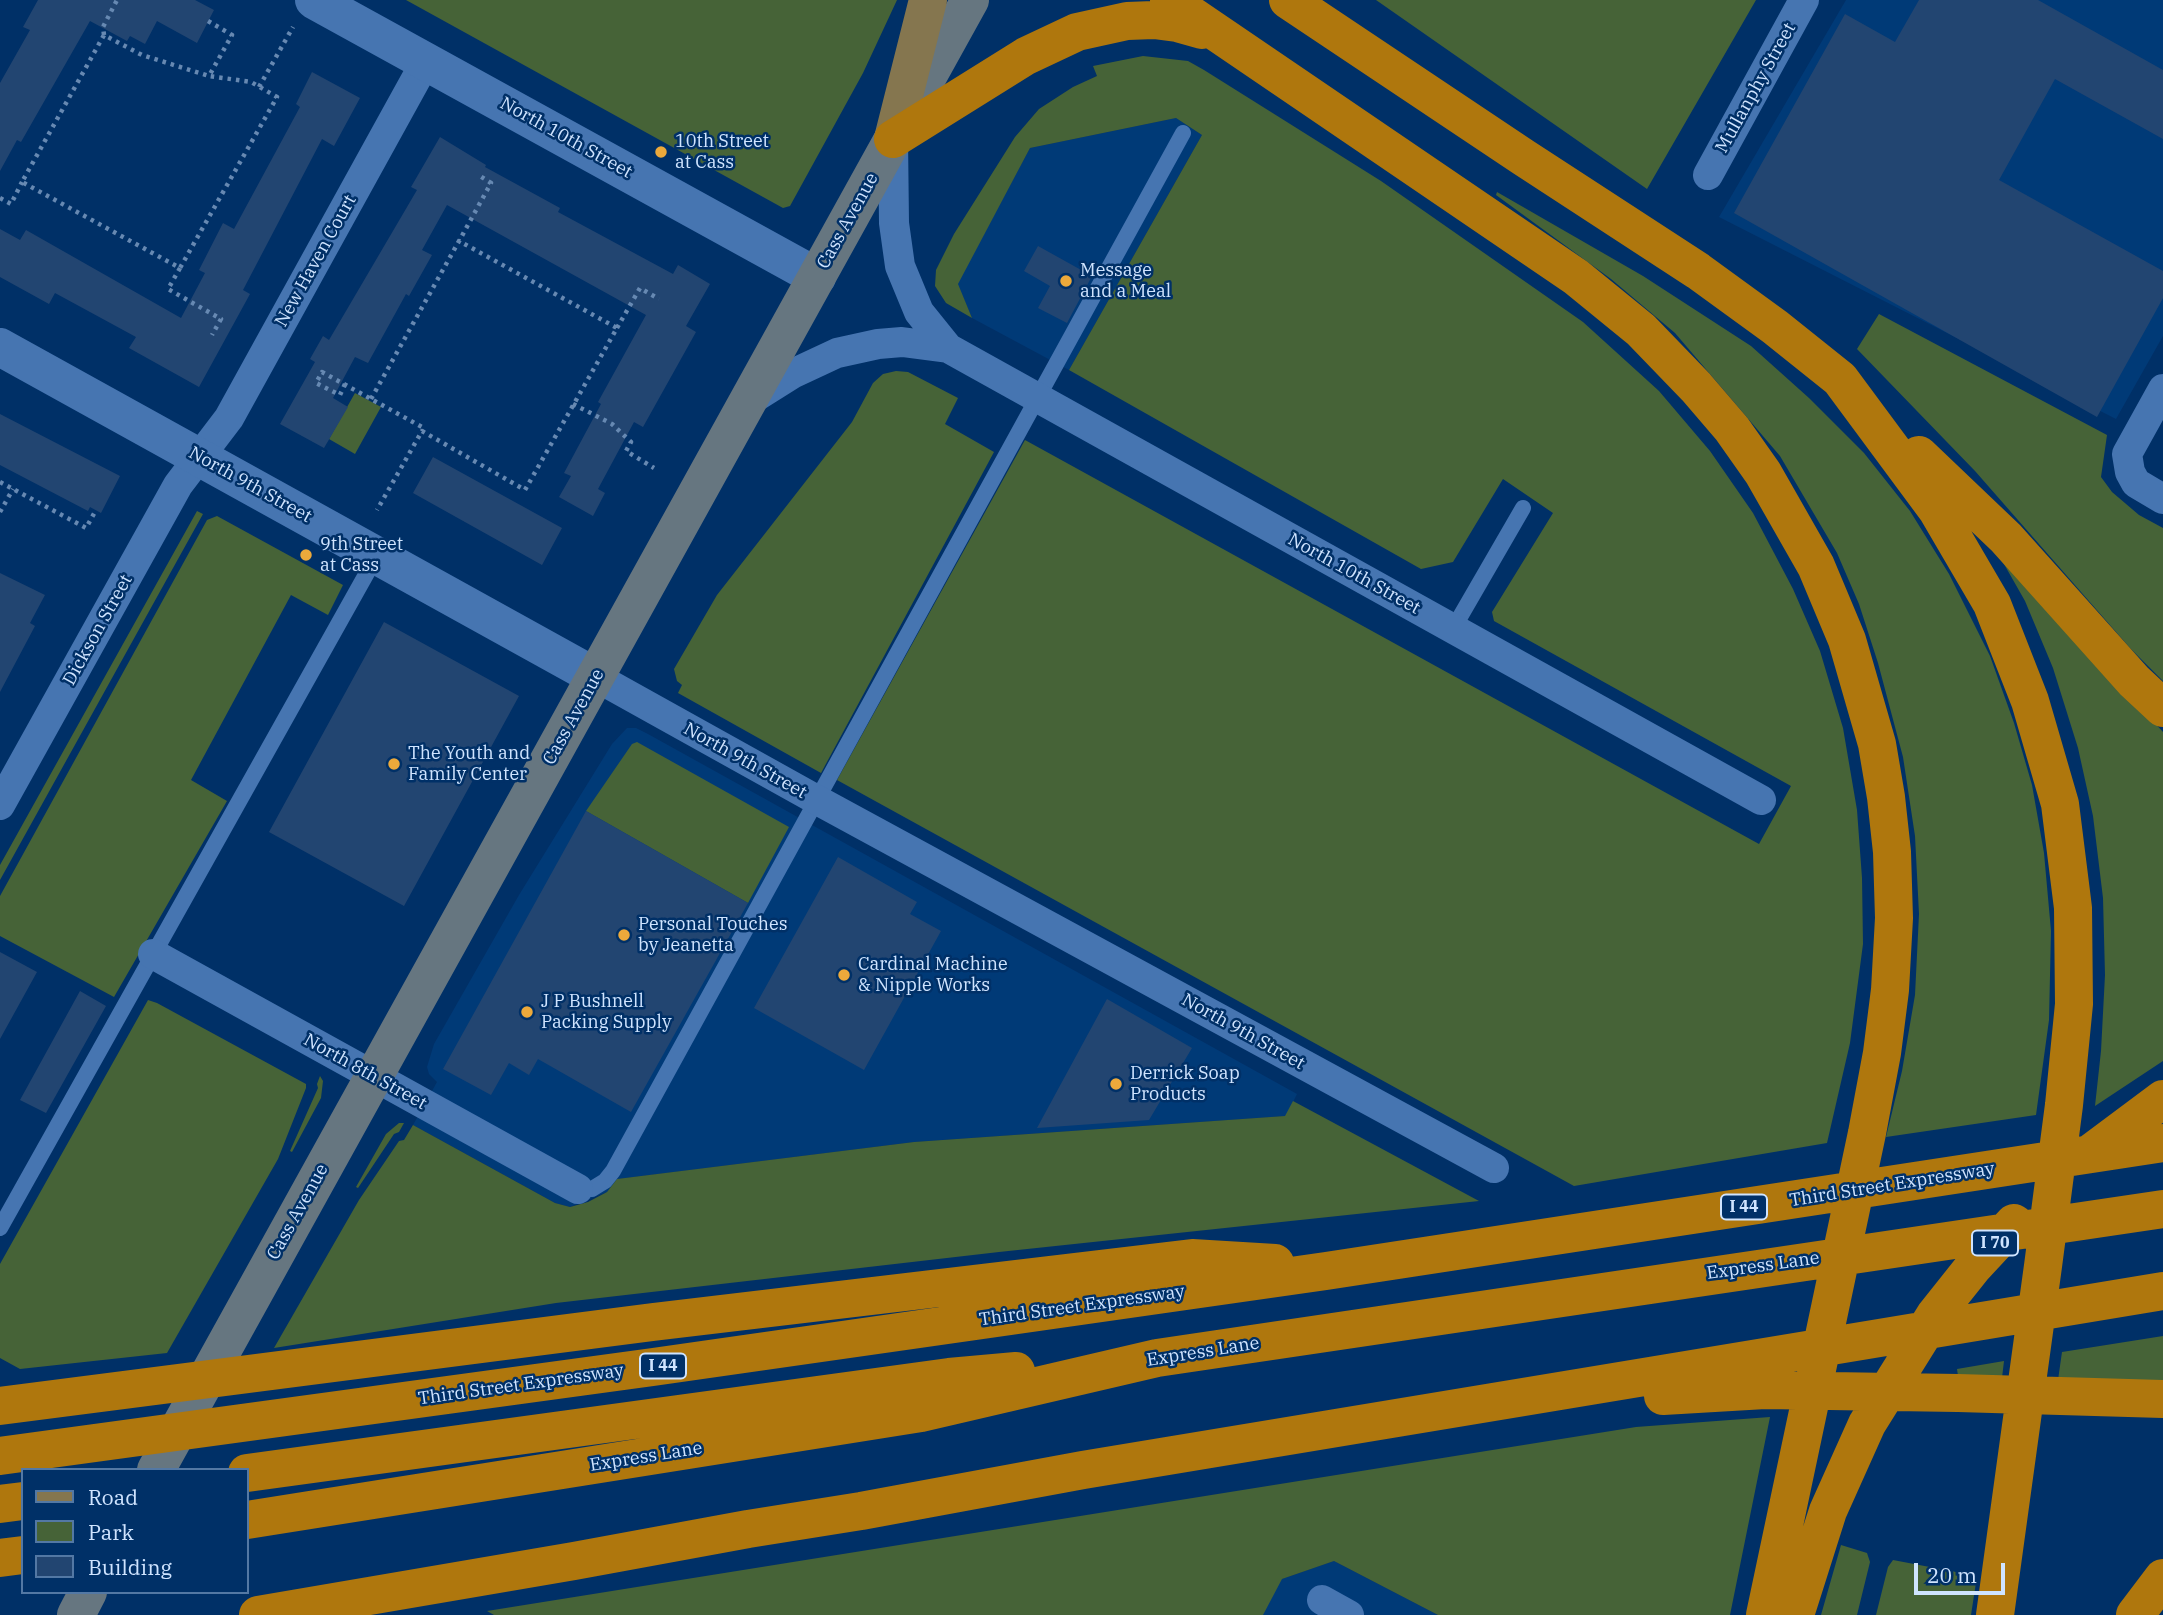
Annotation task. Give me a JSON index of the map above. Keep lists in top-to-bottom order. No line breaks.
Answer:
{"streets":{"highway":["Third Street Expressway","I 44","I 70","Express Lane"],"main road":["Cass Avenue"],"street":["Mullanphy Street","North 10th Street","New Haven Court","North 9th Street","Dickson Street","North 8th Street"]},"crossings":[["North 10th Street","Cass Avenue"],["North 10th Street","New Haven Court"],["Cass Avenue","North 9th Street"],["Cass Avenue","North 8th Street"],["New Haven Court","North 9th Street"],["New Haven Court","Dickson Street"],["North 9th Street","Dickson Street"]],"places":["10th Street at Cass","Message and a Meal","9th Street at Cass","The Youth and Family Center","Personal Touches by Jeanetta","Cardinal Machine & Nipple Works","J P Bushnell Packing Supply","Derrick Soap Products"],"legend":["Road","Park","Building"],"scale_bar":"20 m"}
